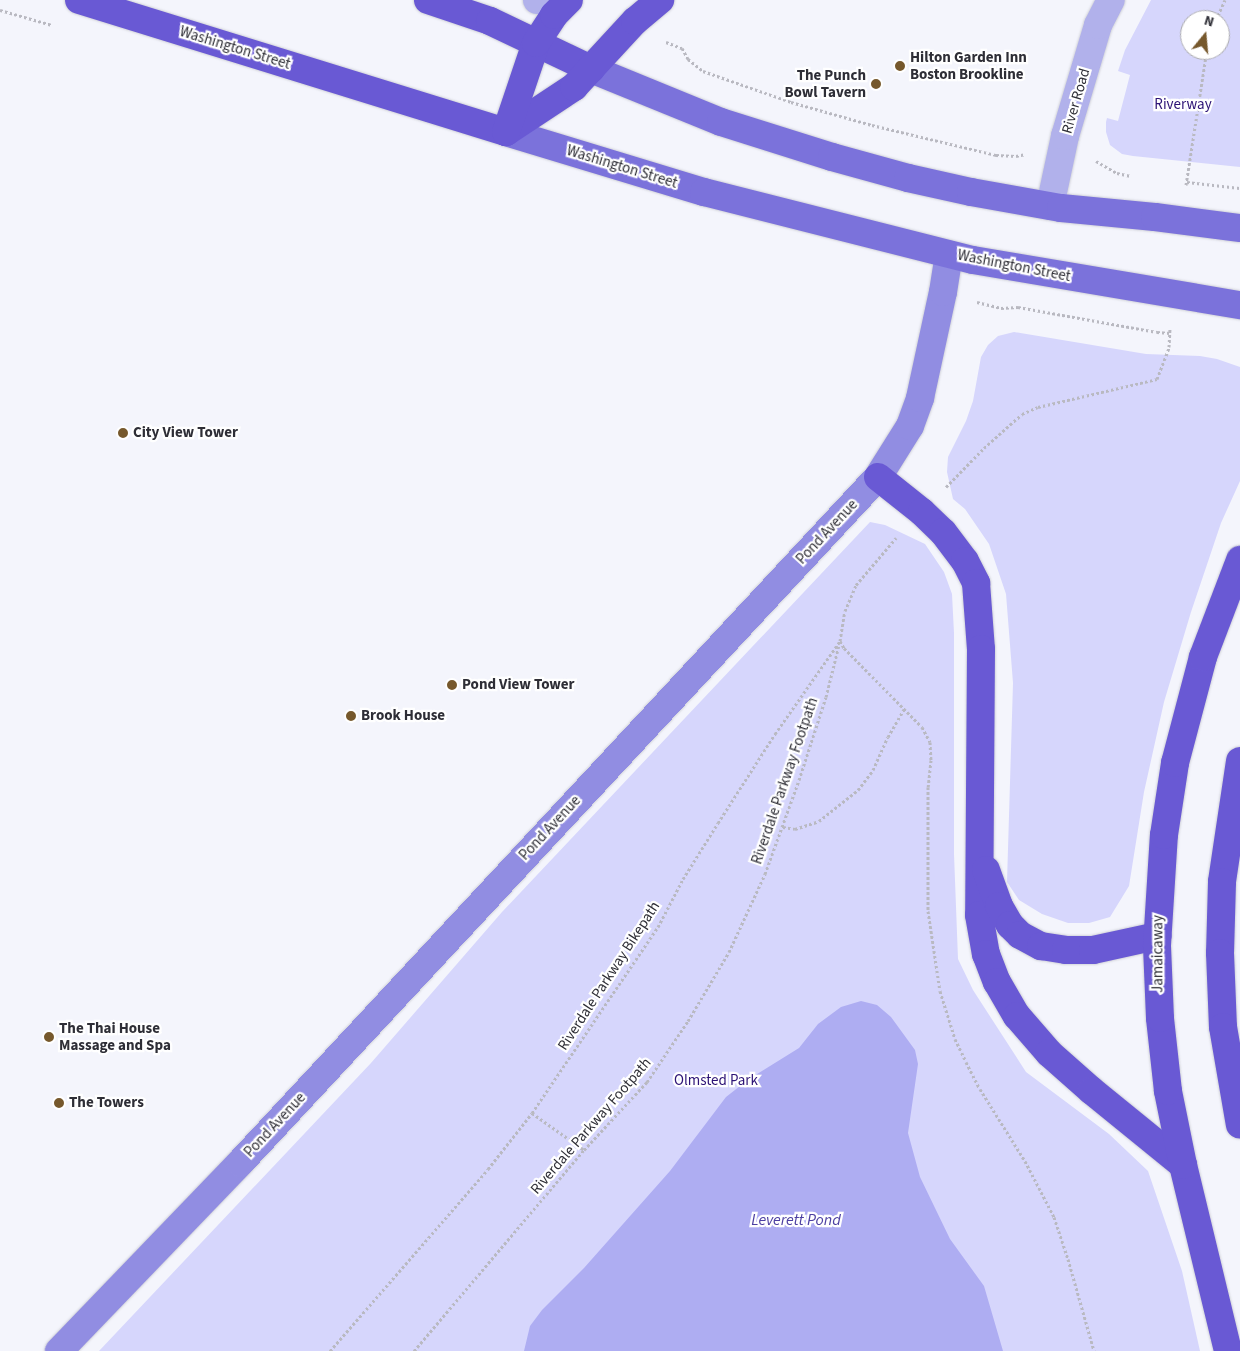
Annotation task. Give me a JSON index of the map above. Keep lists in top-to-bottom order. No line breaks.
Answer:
{"streets":{"highway":["Washington Street","Jamaicaway"],"main road":["Pond Avenue"],"street":["River Road"],"path":["Riverdale Parkway Footpath","Riverdale Parkway Bikepath"]},"crossings":[["Washington Street","Pond Avenue"],["Riverdale Parkway Footpath","Riverdale Parkway Bikepath"]],"water":["Leverett Pond"],"parks":["Riverway","Olmsted Park"],"places":["Hilton Garden Inn Boston Brookline","The Punch Bowl Tavern","City View Tower","Pond View Tower","Brook House","The Thai House Massage and Spa","The Towers"],"north":"top"}
